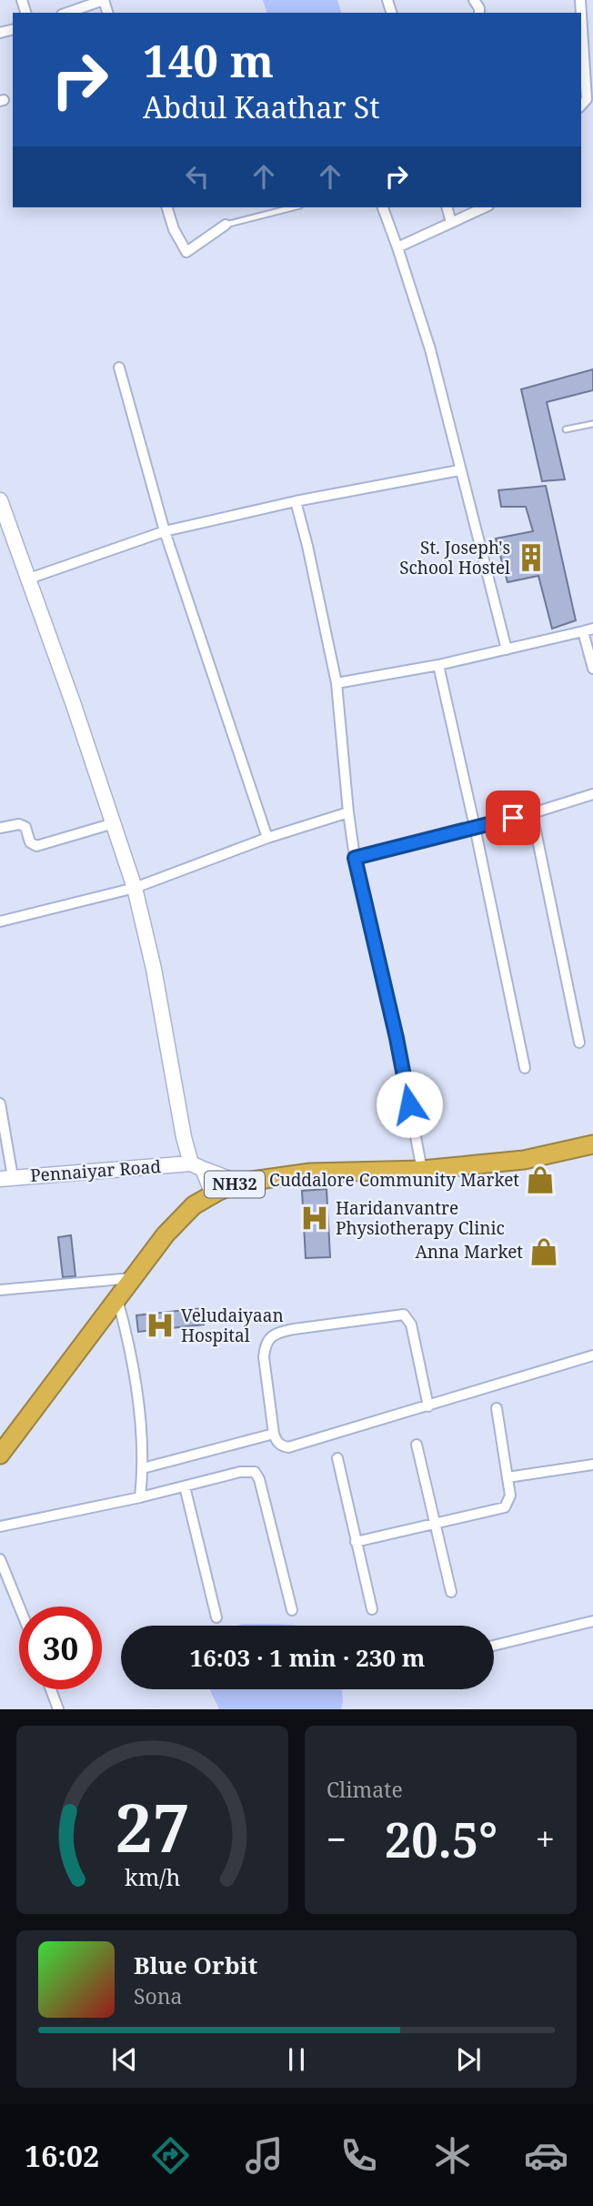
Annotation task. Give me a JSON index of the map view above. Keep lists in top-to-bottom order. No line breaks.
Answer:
{"streets":{"highway":["NH32"],"street":["Pennaiyar Road"]},"places":{"building":["St. Joseph's School Hostel"],"shop":["Cuddalore Community Market","Anna Market"],"hospital":["Haridanvantre Physiotherapy Clinic","Veludaiyaan Hospital"]},"page":{"turn":["140 m","Abdul Kaathar St"],"limit":"30","trip":"16:03 · 1 min · 230 m","tile":"Climate","heat":["−","20.5°","+"],"song":["Blue Orbit","Sona"],"tabs":"16:02","gauge":["27","km/h"]}}
